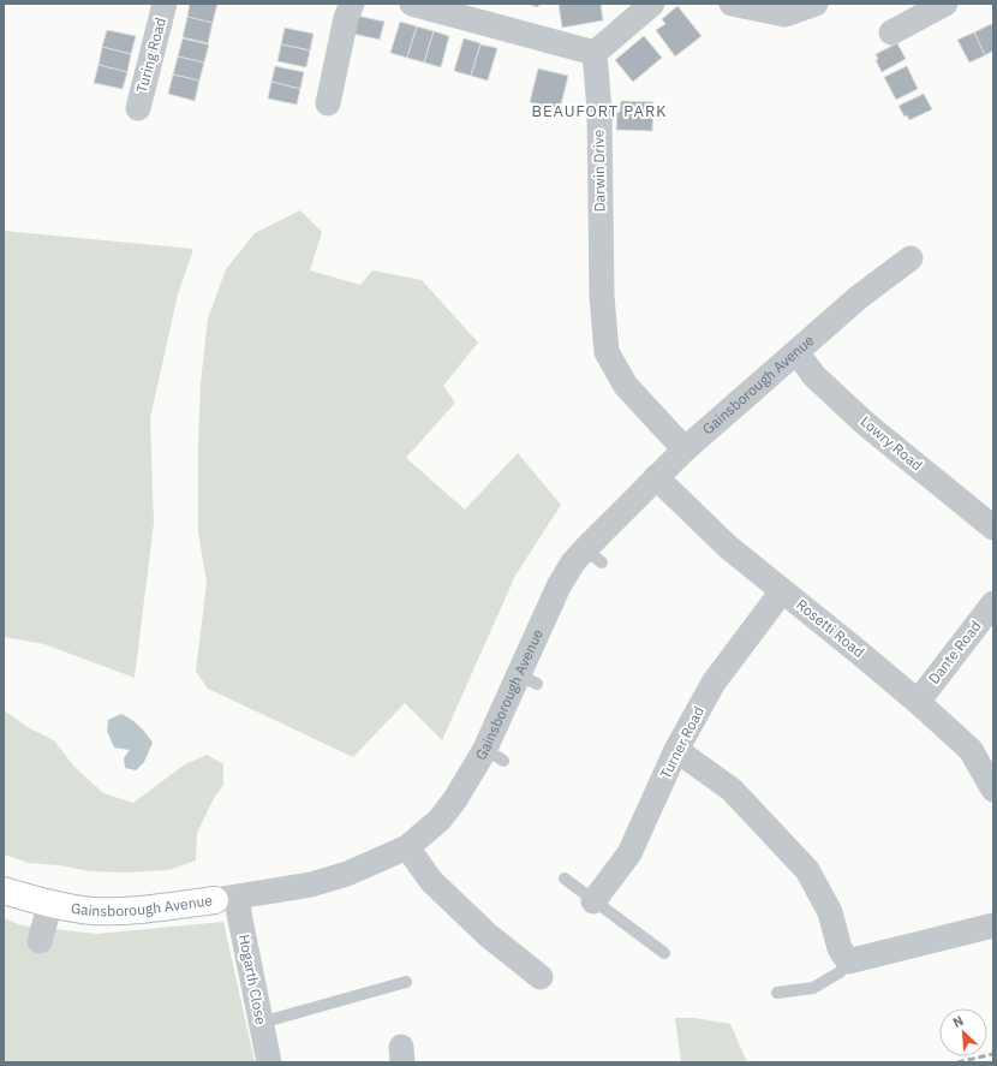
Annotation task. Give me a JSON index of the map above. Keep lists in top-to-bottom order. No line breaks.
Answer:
{"streets":{"street":["Turing Road","Darwin Drive","Gainsborough Avenue","Lowry Road","Rosetti Road","Dante Road","Turner Road","Hogarth Close"]},"crossings":[["Darwin Drive","Gainsborough Avenue"],["Gainsborough Avenue","Lowry Road"],["Gainsborough Avenue","Rosetti Road"],["Gainsborough Avenue","Hogarth Close"],["Rosetti Road","Dante Road"],["Rosetti Road","Turner Road"]],"districts":["BEAUFORT PARK"],"north":"top left"}
